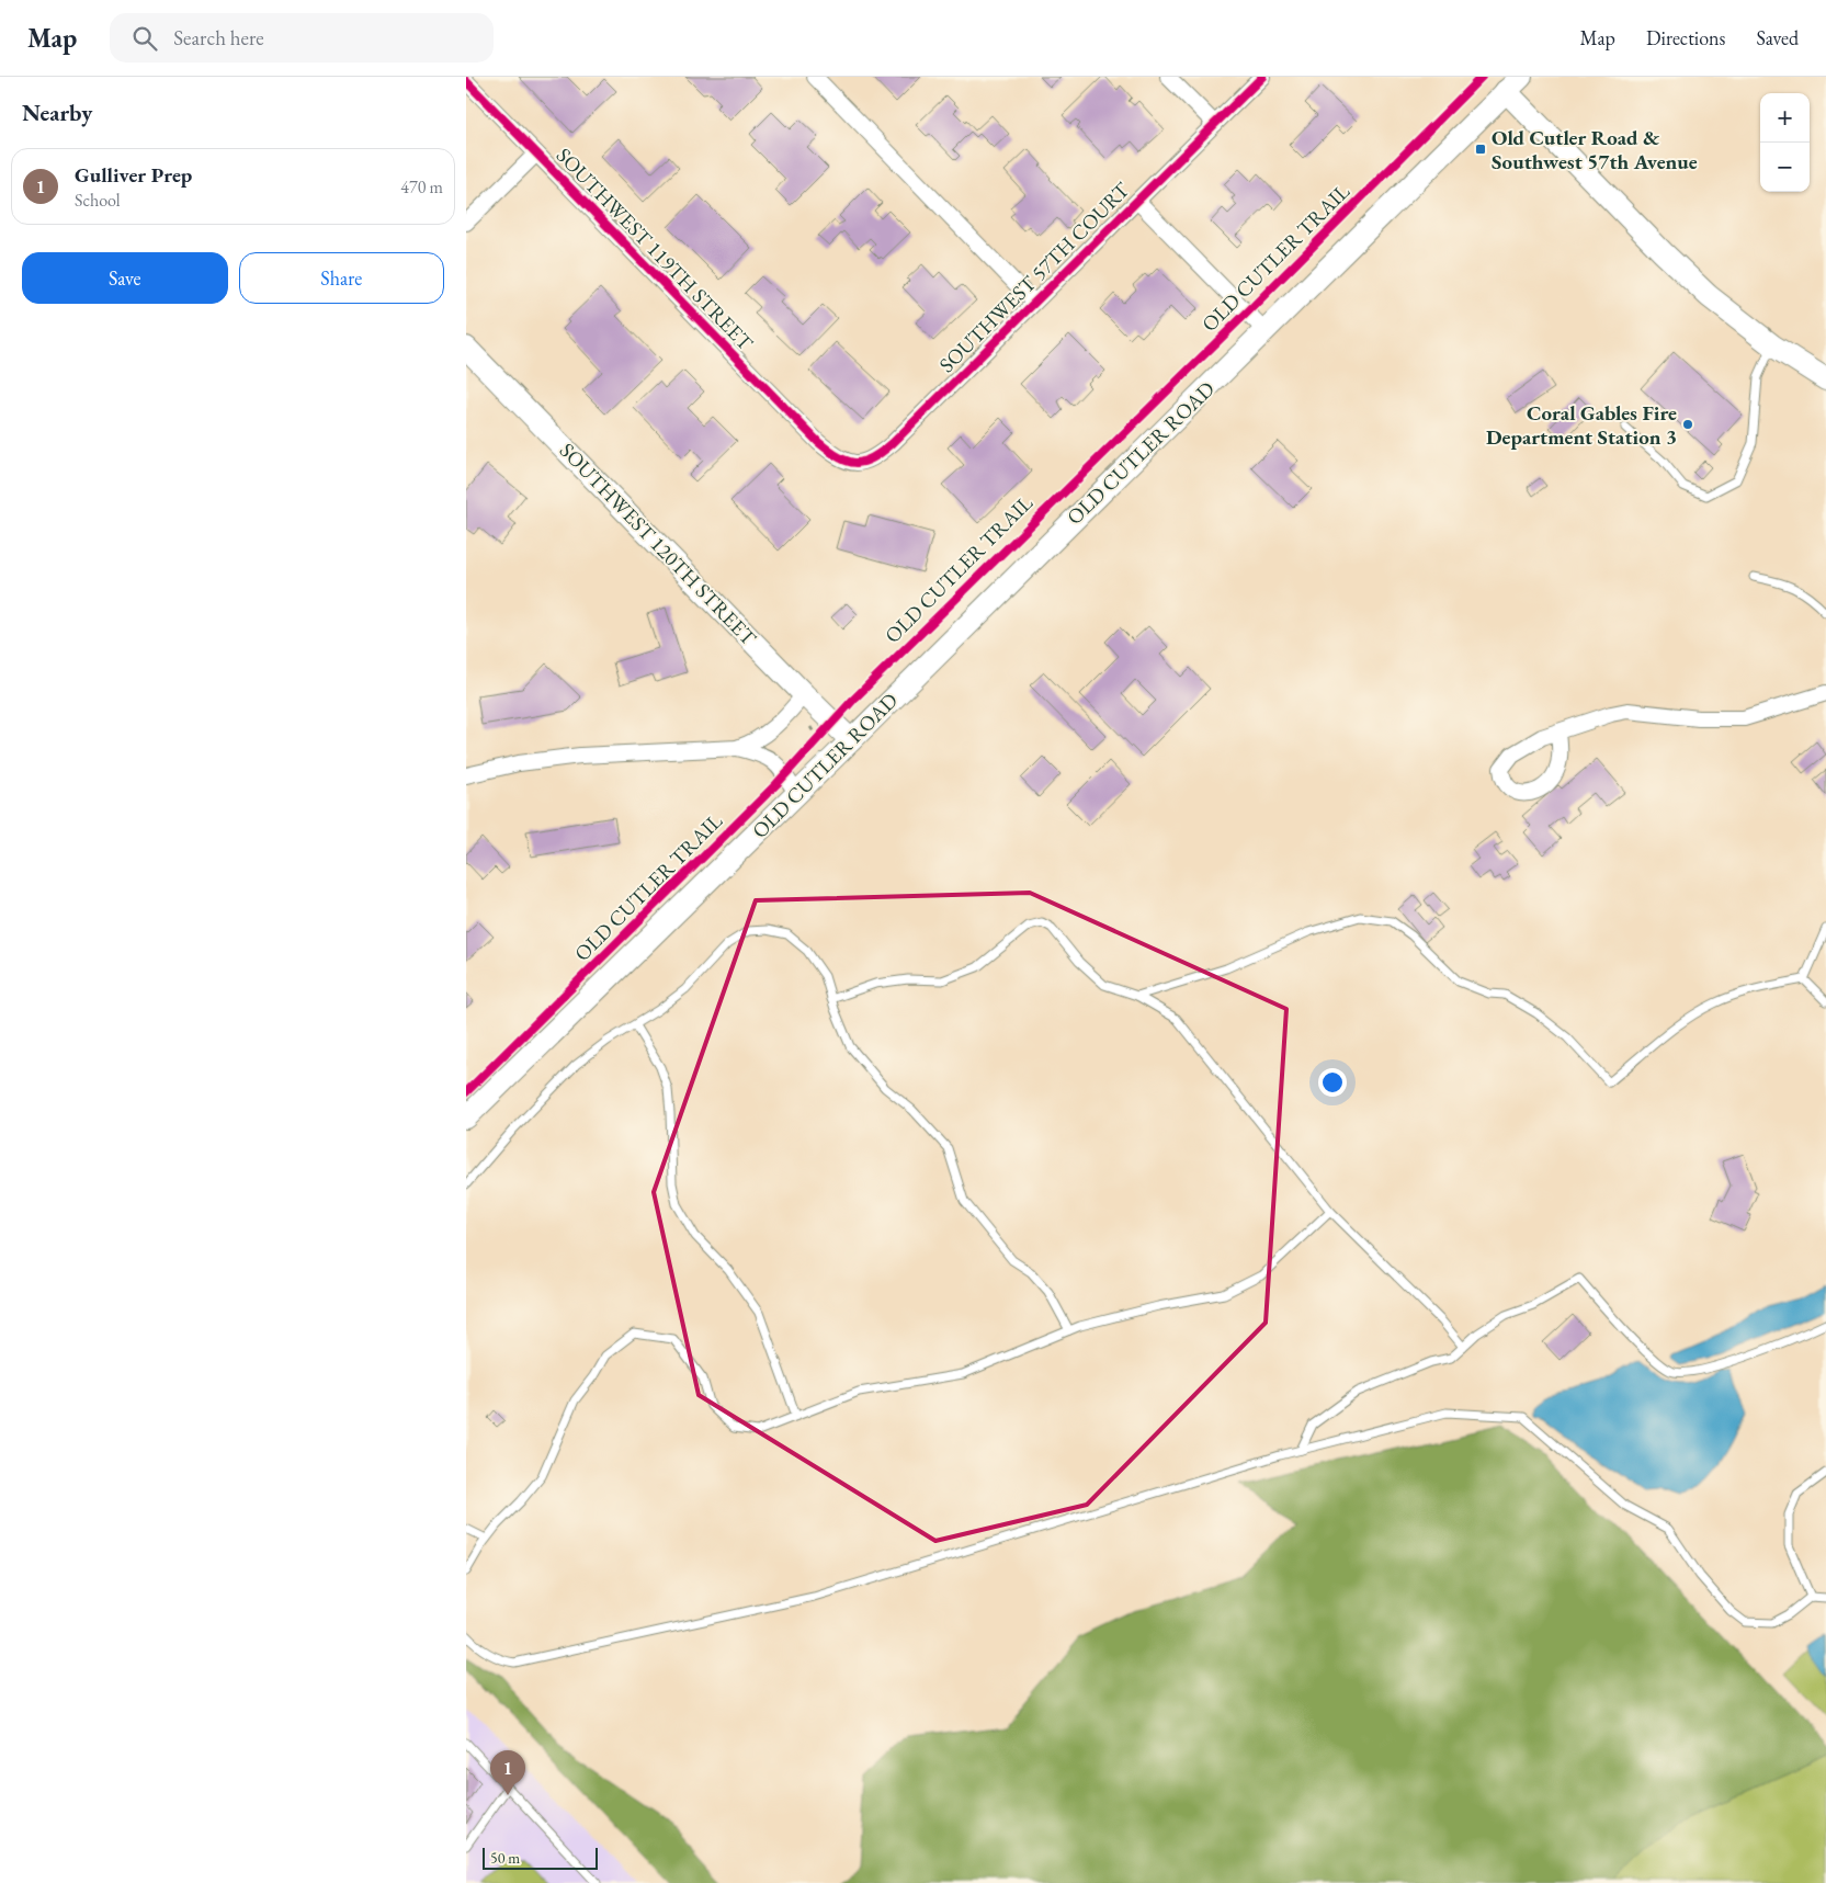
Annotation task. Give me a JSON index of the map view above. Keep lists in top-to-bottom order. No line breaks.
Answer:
{"streets":{"main road":["OLD CUTLER ROAD","SOUTHWEST 120TH STREET"],"street":["SOUTHWEST 119TH STREET","SOUTHWEST 57TH COURT"],"cycle path":["OLD CUTLER TRAIL"]},"crossings":[["SOUTHWEST 119TH STREET","SOUTHWEST 57TH COURT"],["OLD CUTLER ROAD","SOUTHWEST 120TH STREET"]],"places":{"transit":["Old Cutler Road & Southwest 57th Avenue"],"other":["Coral Gables Fire Department Station 3"]},"scale_bar":"50 m","page":{"header":"Map","search":"Search here","nav":["Map","Directions","Saved"],"heading":"Nearby","map_buttons":["+","−"],"list":[{"mark":"1","name":"Gulliver Prep","note":"School","value":"470 m"}],"buttons":["Save","Share"],"pins":"1","scale":"50 m"}}
